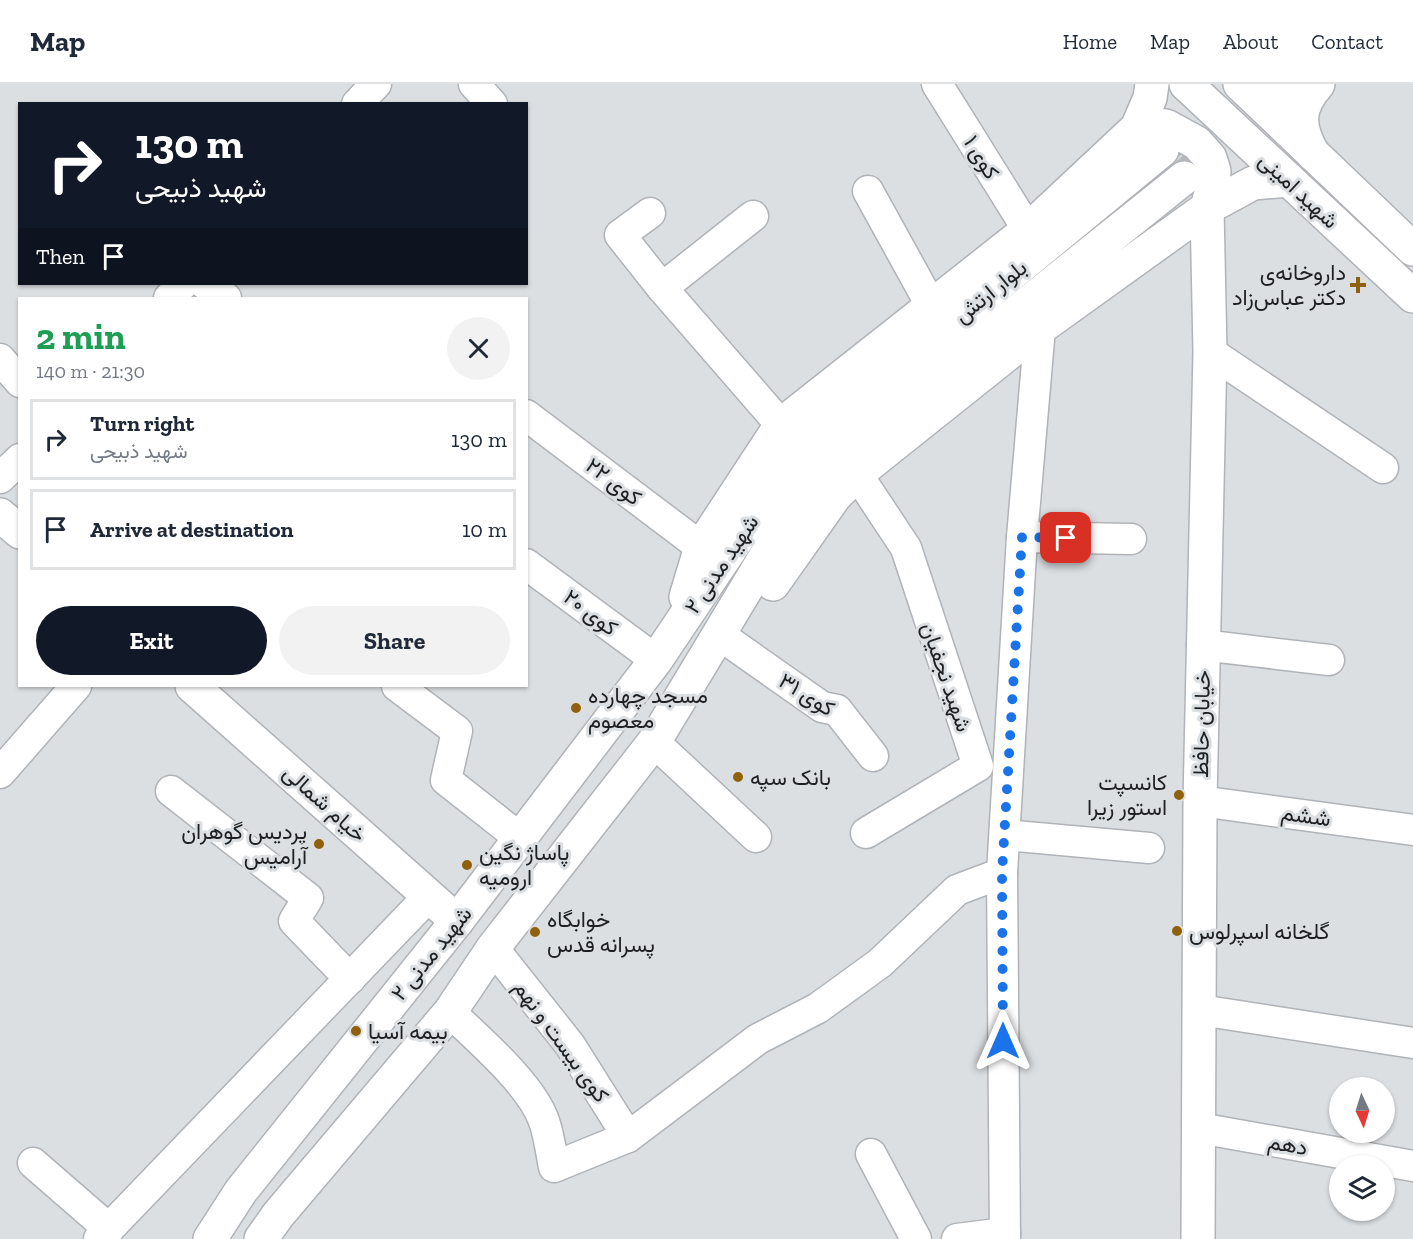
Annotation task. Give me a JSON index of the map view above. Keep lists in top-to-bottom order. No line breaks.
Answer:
{"streets":{"main road":["شهید امینی","بلوار ارتش","شهید مدنی ۲","خیابان حافظ","خیام شمالی"],"street":["کوی ۱","کوی ۲۲","کوی ۲۰","شهید نجفیان","کوی ۳۱","ششم","کوی بیست و نهم","دهم"]},"crossings":[["بلوار ارتش","شهید مدنی ۲"],["بلوار ارتش","شهید نجفیان"],["شهید مدنی ۲","کوی ۲۰"],["شهید مدنی ۲","شهید نجفیان"],["شهید مدنی ۲","کوی ۳۱"],["شهید مدنی ۲","خیام شمالی"],["شهید مدنی ۲","کوی بیست و نهم"],["خیابان حافظ","ششم"],["خیابان حافظ","دهم"]],"places":{"health":["داروخانه‌ی دکتر عباس‌زاد"],"other":["مسجد چهارده معصوم","بانک سپه","کانسپت استور زیرا","پردیس گوهران آرامیس","پاساژ نگین ارومیه","گلخانه اسپرلوس","خوابگاە پسرانە قدس","بیمه آسیا"]},"north":"bottom","page":{"header":"Map","nav":["Home","Map","About","Contact"],"turn":["130 m","شهید ذبیحی"],"then":"Then","heading":["2 min","140 m · 21:30"],"list":[{"name":"Turn right","note":"شهید ذبیحی","value":"130 m"},{"name":"Arrive at destination","value":"10 m"}],"buttons":["Exit","Share"]}}
